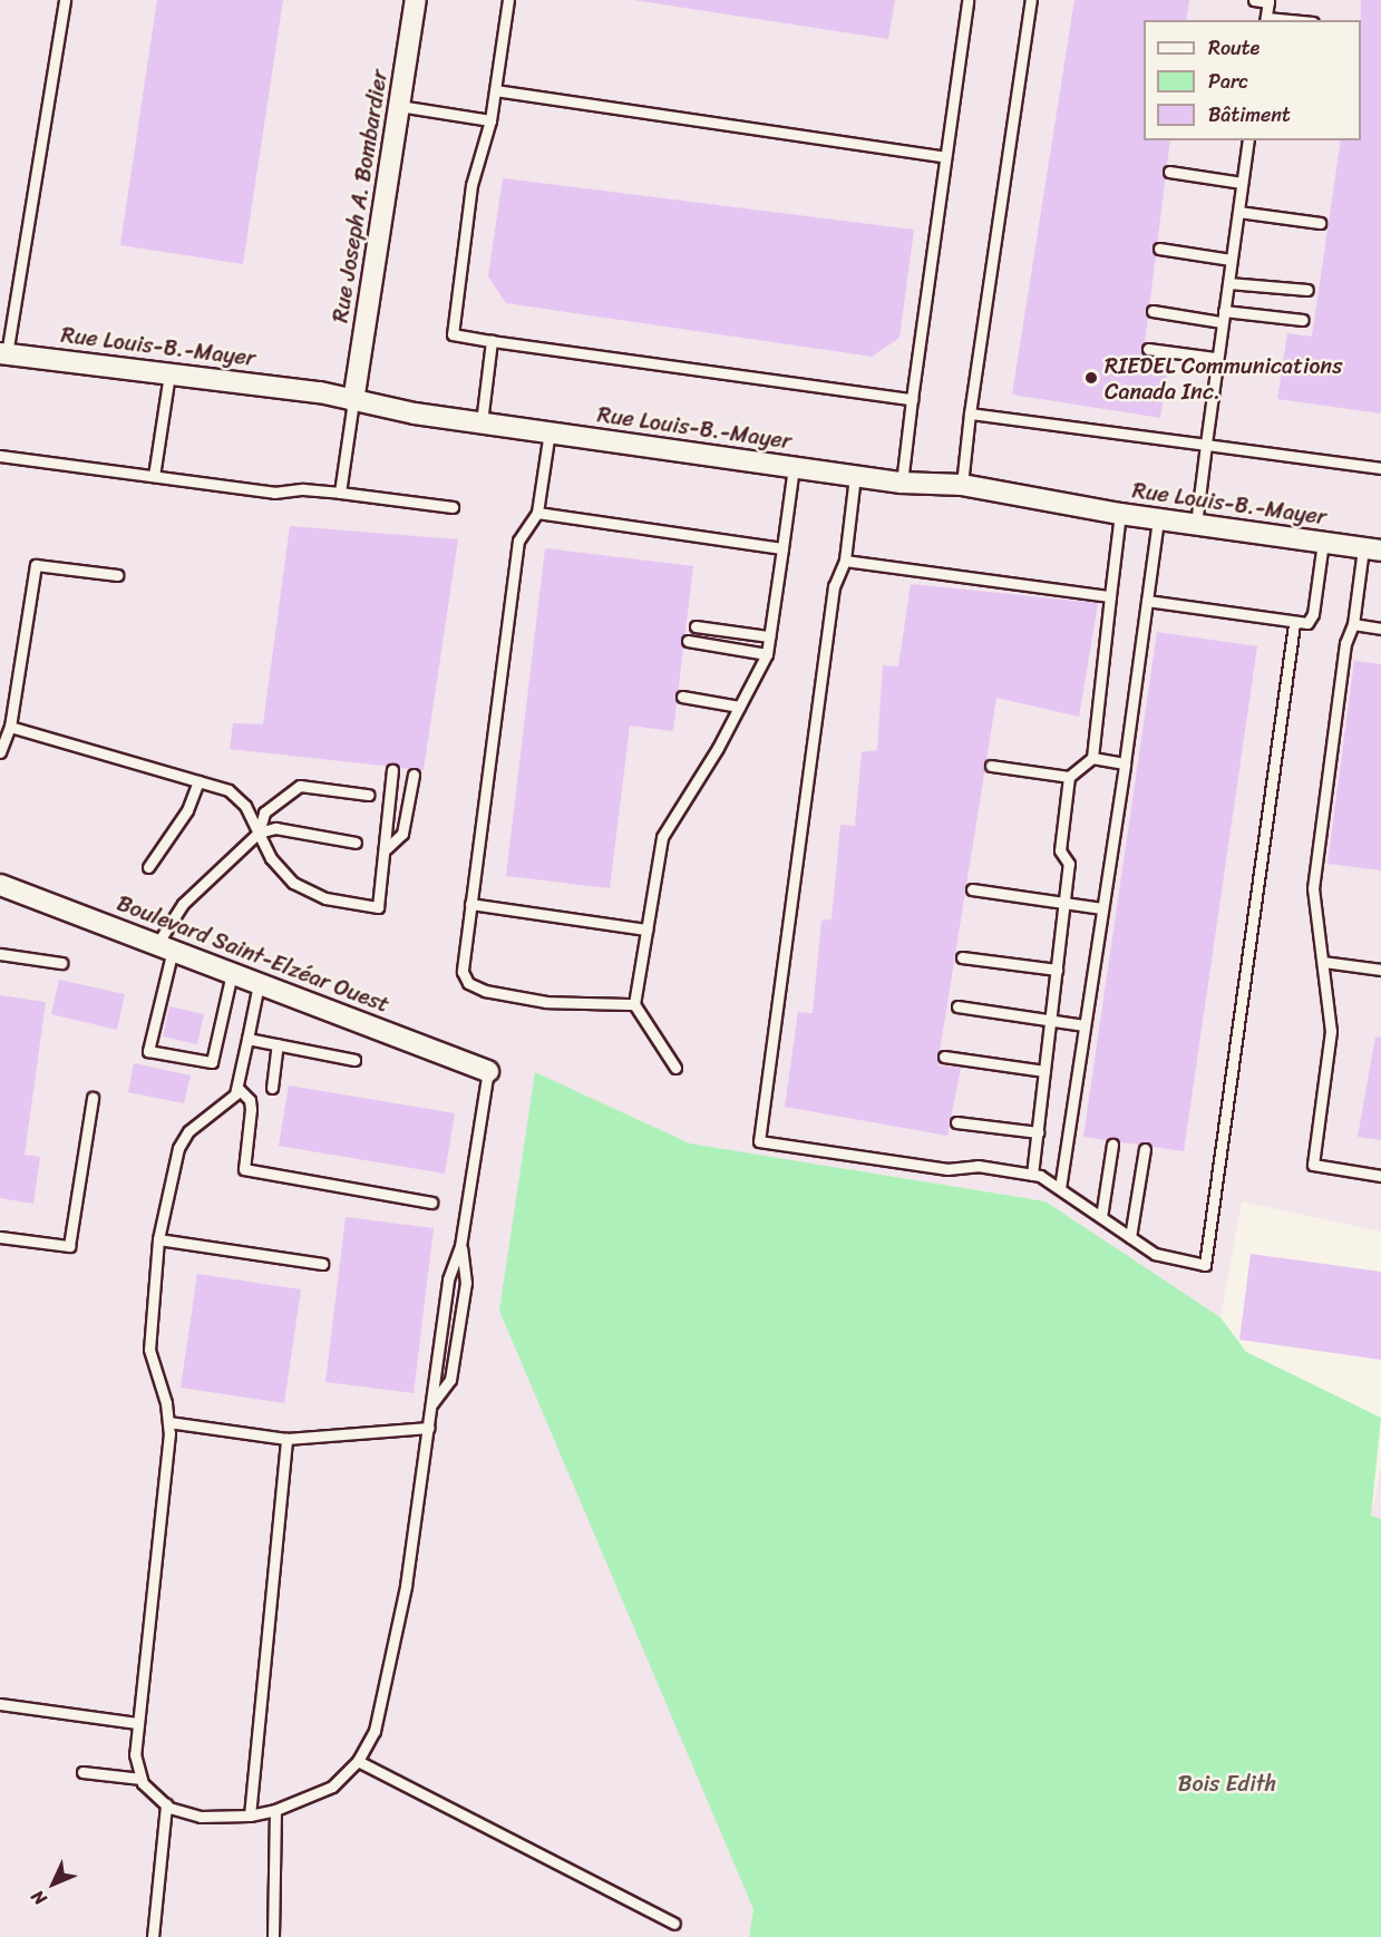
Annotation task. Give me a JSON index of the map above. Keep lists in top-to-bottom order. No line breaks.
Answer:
{"streets":{"street":["Rue Joseph A. Bombardier","Rue Louis-B.-Mayer","Boulevard Saint-Elzéar Ouest"]},"crossings":[["Rue Joseph A. Bombardier","Rue Louis-B.-Mayer"]],"parks":["Bois Edith"],"places":["RIEDEL Communications Canada Inc."],"legend":["Route","Parc","Bâtiment"],"north":"bottom left"}
